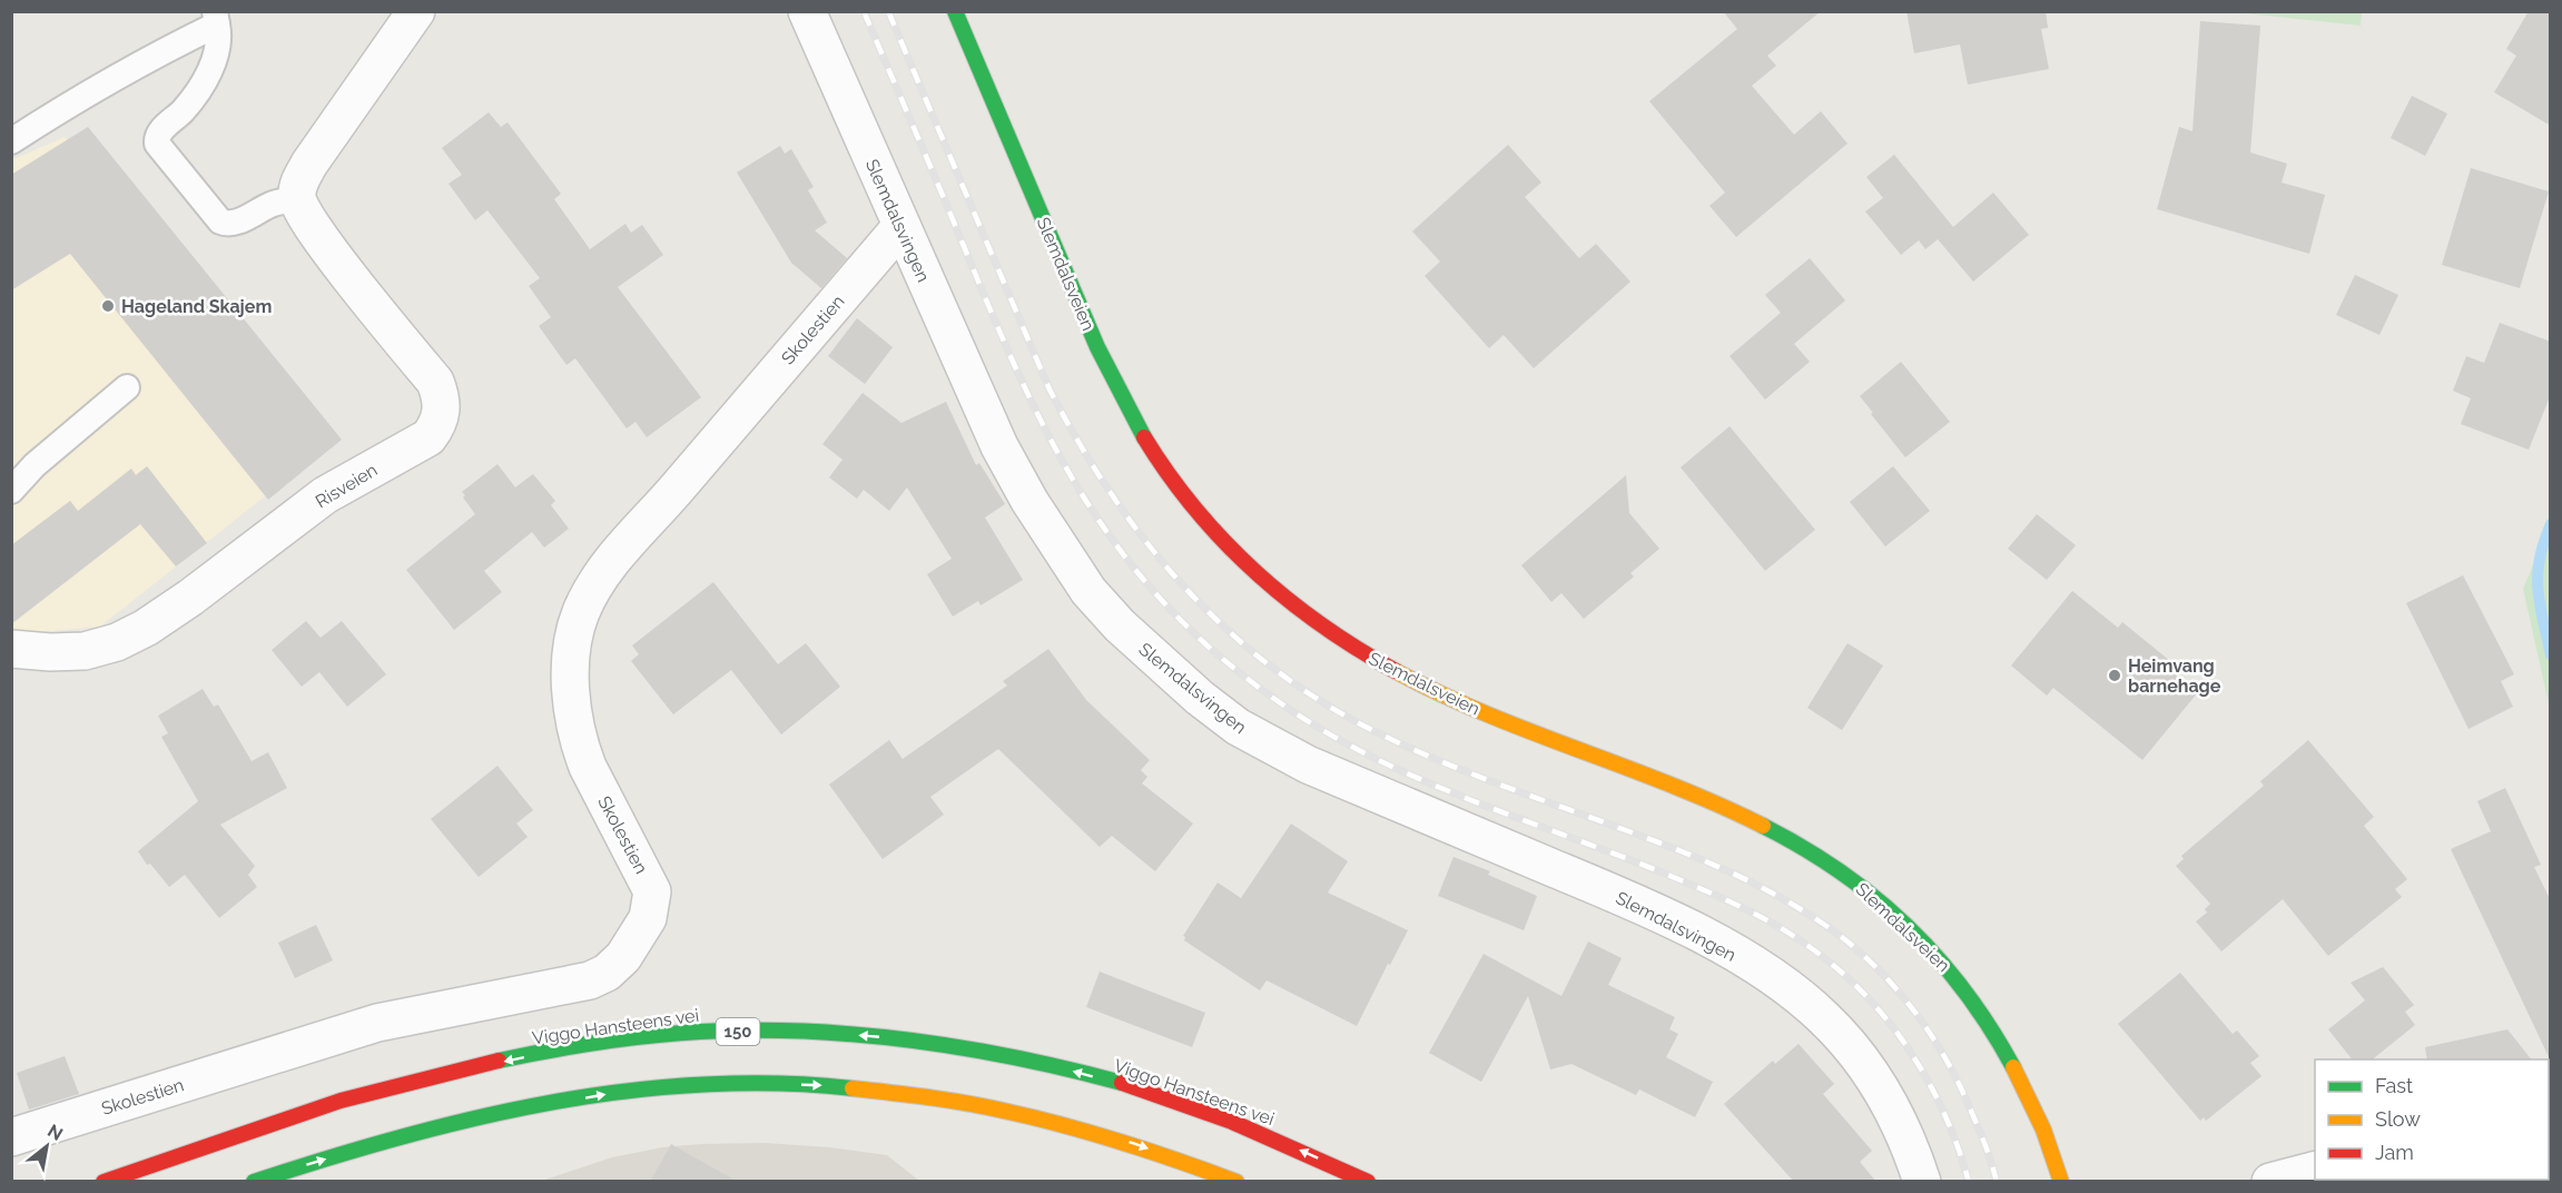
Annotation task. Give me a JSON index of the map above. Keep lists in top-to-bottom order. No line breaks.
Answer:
{"streets":{"main road":["Slemdalsveien","Viggo Hansteens vei","150"],"street":["Slemdalsvingen","Skolestien","Risveien"]},"crossings":[["Slemdalsvingen","Skolestien"]],"places":["Hageland Skajem","Heimvang barnehage"],"legend":["Fast","Slow","Jam"],"north":"top right"}
